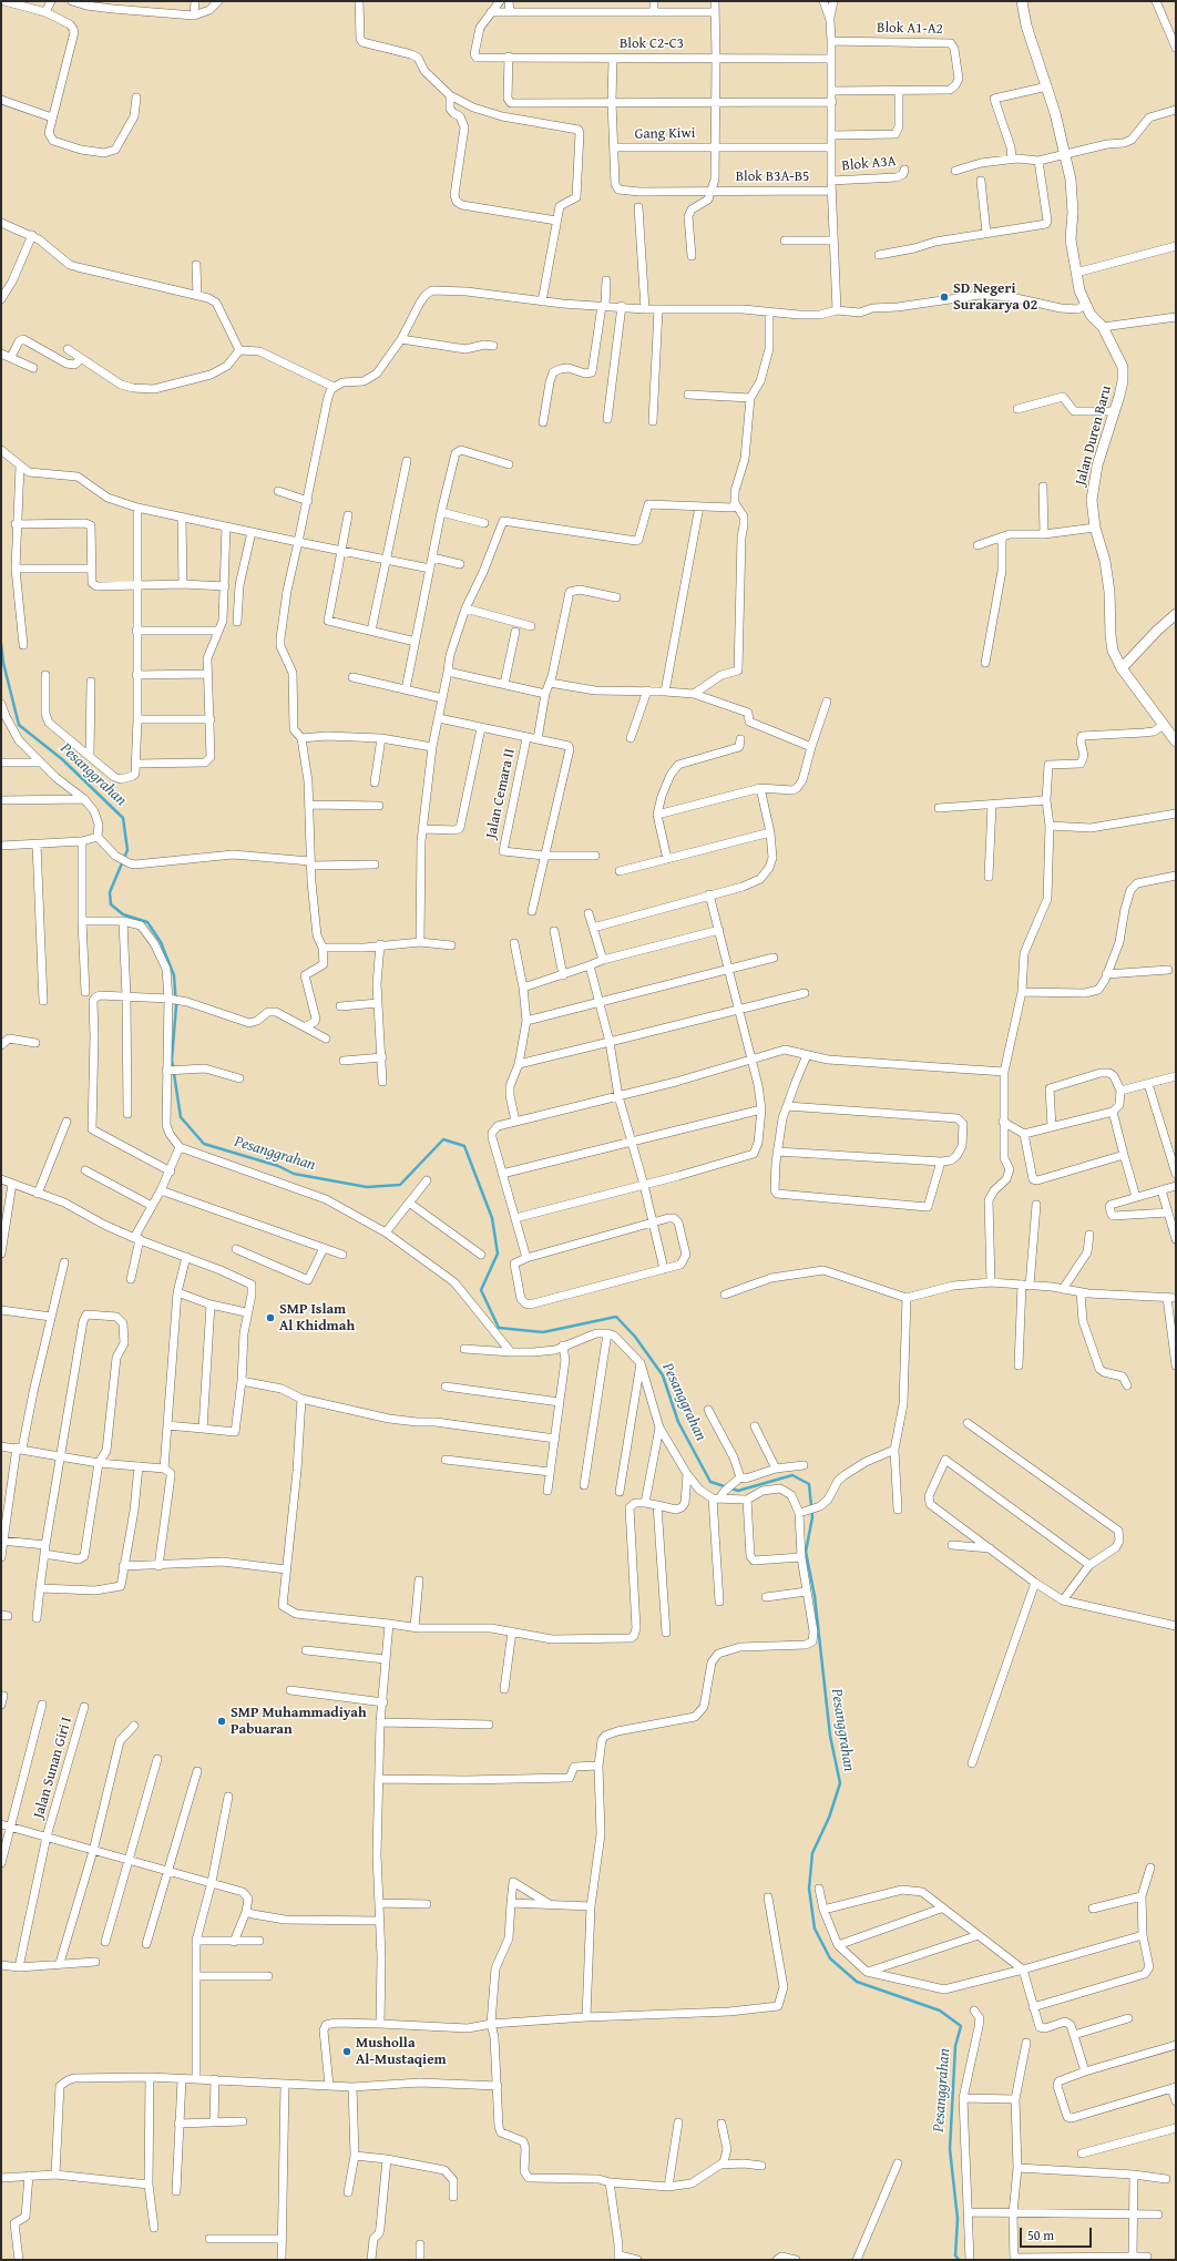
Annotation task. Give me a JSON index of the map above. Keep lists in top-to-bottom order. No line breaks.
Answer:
{"streets":{"street":["Blok A1-A2","Blok C2-C3","Gang Kiwi","Blok A3A","Blok B3A-B5","Jalan Duren Baru","Jalan Cemara II","Jalan Sunan Giri I"]},"crossings":[["Gang Kiwi","Blok B3A-B5"]],"water":["Pesanggrahan"],"places":["SD Negeri Surakarya 02","SMP Islam Al Khidmah","SMP Muhammadiyah Pabuaran","Musholla Al-Mustaqiem"],"scale_bar":"50 m"}
